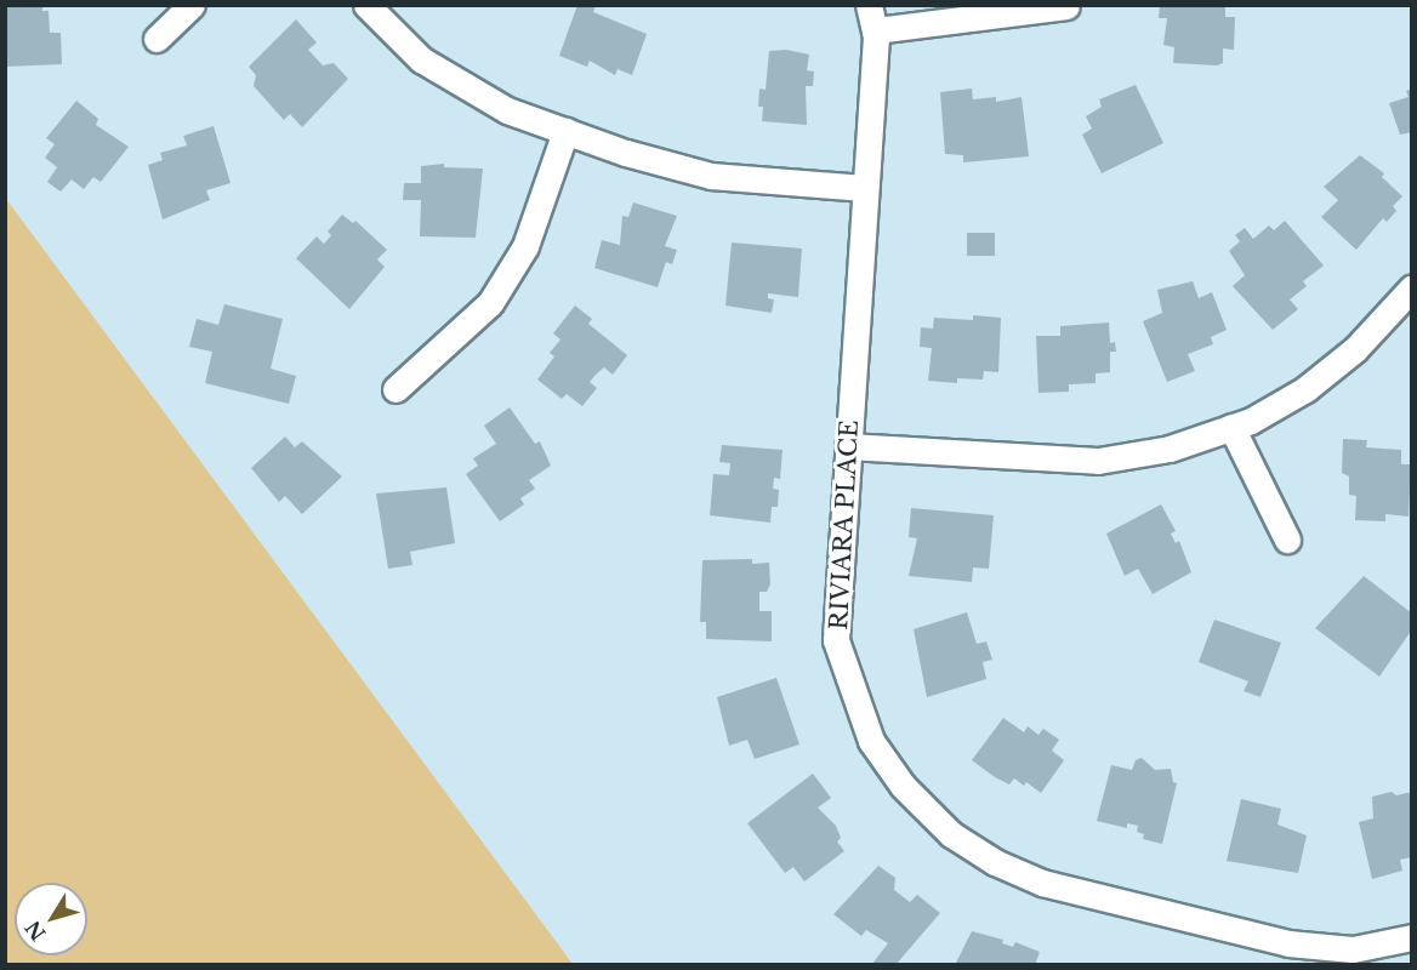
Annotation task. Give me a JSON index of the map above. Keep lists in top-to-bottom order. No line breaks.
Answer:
{"streets":{"street":["RIVIARA PLACE"]},"north":"bottom left"}
